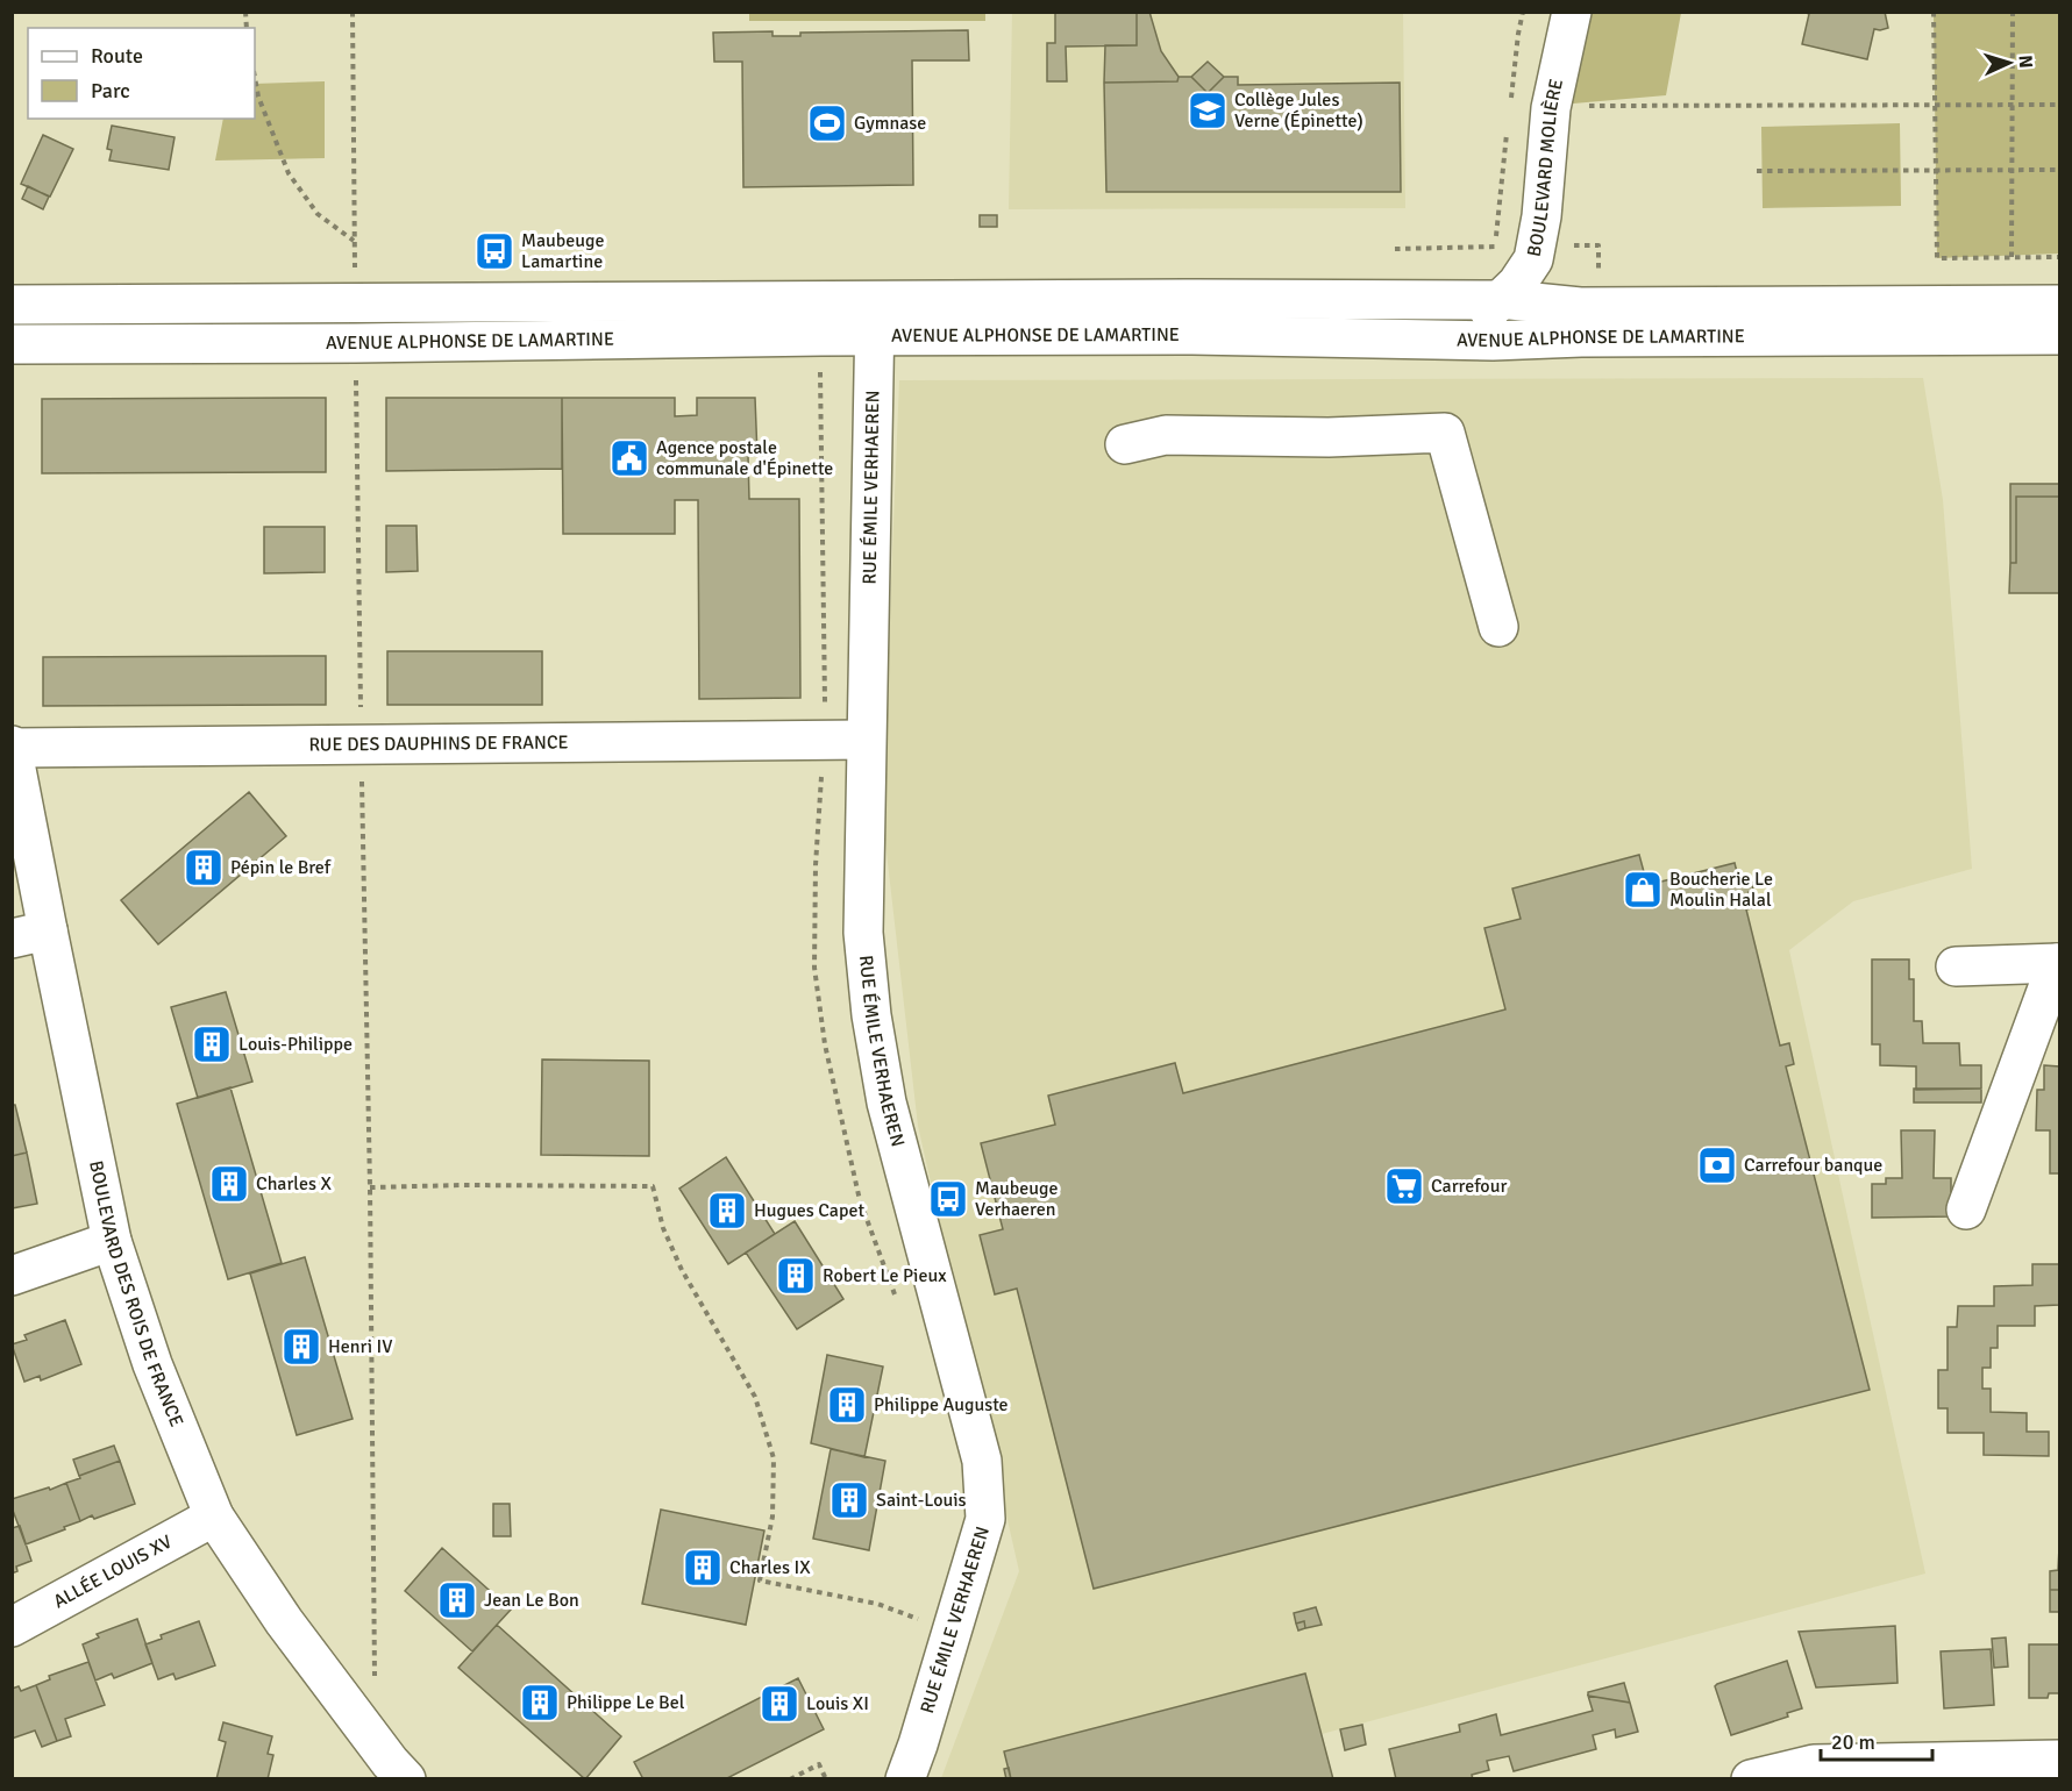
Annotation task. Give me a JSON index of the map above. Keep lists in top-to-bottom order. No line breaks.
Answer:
{"streets":{"street":["BOULEVARD MOLIÈRE","AVENUE ALPHONSE DE LAMARTINE","RUE ÉMILE VERHAEREN","RUE DES DAUPHINS DE FRANCE","BOULEVARD DES ROIS DE FRANCE","ALLÉE LOUIS XV"]},"crossings":[["BOULEVARD MOLIÈRE","AVENUE ALPHONSE DE LAMARTINE"],["AVENUE ALPHONSE DE LAMARTINE","RUE ÉMILE VERHAEREN"],["RUE ÉMILE VERHAEREN","RUE DES DAUPHINS DE FRANCE"],["RUE DES DAUPHINS DE FRANCE","BOULEVARD DES ROIS DE FRANCE"],["BOULEVARD DES ROIS DE FRANCE","ALLÉE LOUIS XV"]],"places":{"school or university":["Collège Jules Verne (Épinette)"],"sports":["Gymnase"],"bus stop":["Maubeuge Lamartine","Maubeuge Verhaeren"],"public building":["Agence postale communale d'Épinette"],"building":["Pépin le Bref","Louis-Philippe","Charles X","Hugues Capet","Robert Le Pieux","Henri IV","Philippe Auguste","Saint-Louis","Charles IX","Jean Le Bon","Philippe Le Bel","Louis XI"],"shop":["Boucherie Le Moulin Halal"],"bank":["Carrefour banque"],"supermarket":["Carrefour"]},"legend":["Route","Parc"],"scale_bar":"20 m","north":"right"}
